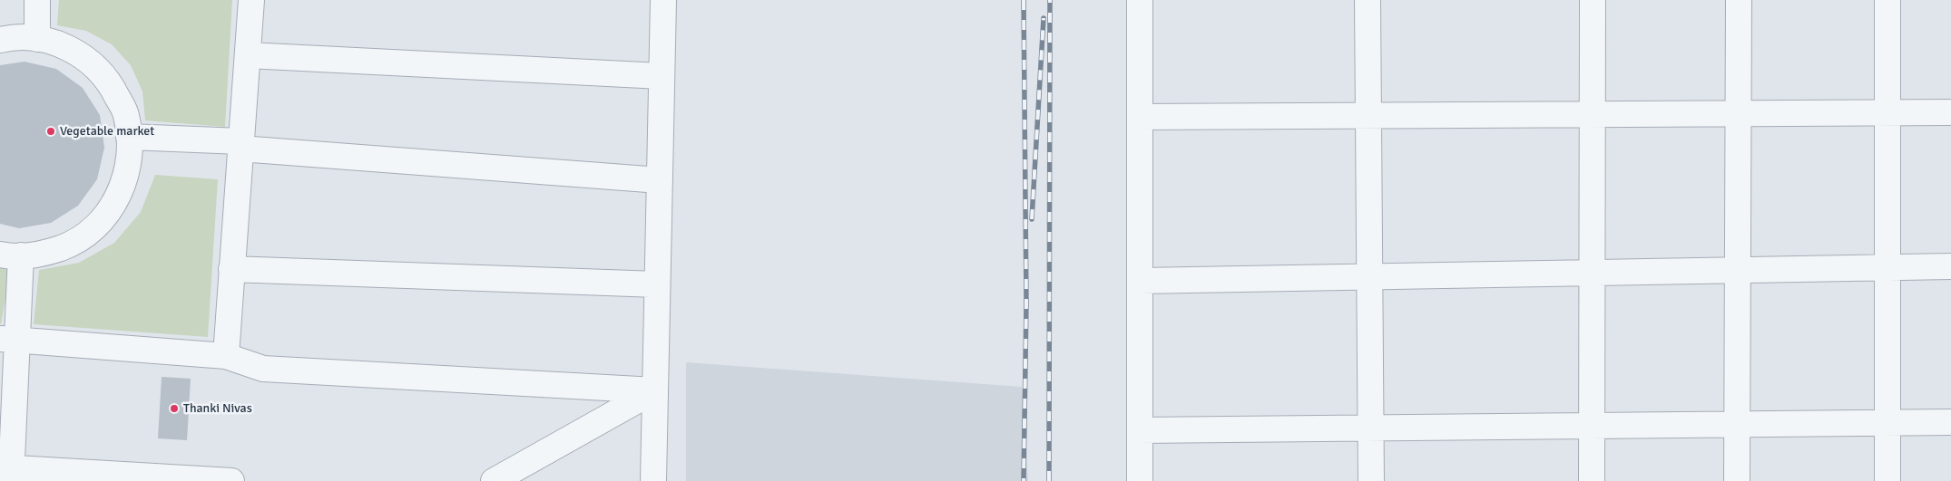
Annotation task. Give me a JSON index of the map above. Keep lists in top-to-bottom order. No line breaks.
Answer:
{"places":["Vegetable market","Thanki Nivas"]}
